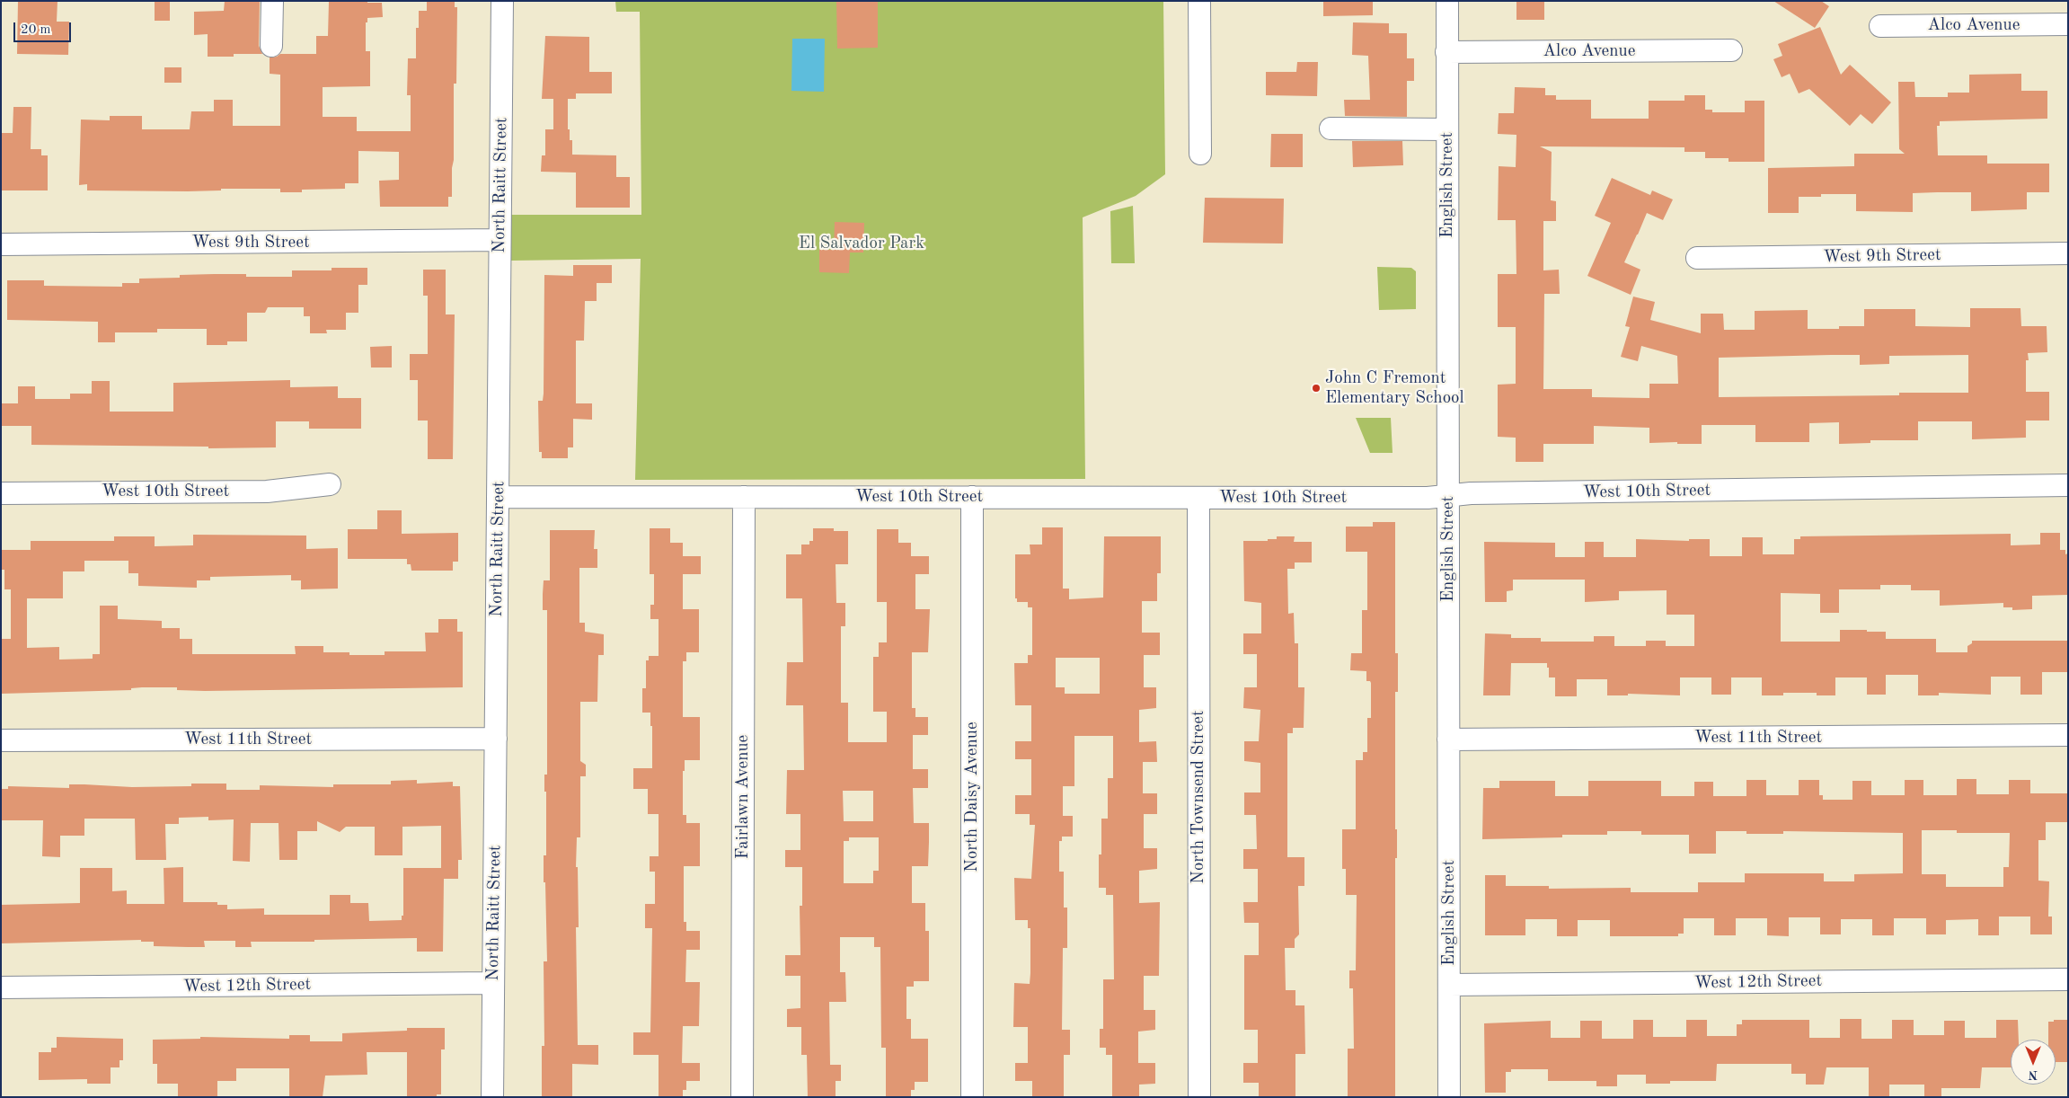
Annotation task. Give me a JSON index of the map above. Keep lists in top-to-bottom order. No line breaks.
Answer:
{"streets":{"street":["Alco Avenue","North Raitt Street","English Street","West 9th Street","West 10th Street","West 11th Street","Fairlawn Avenue","North Daisy Avenue","North Townsend Street","West 12th Street"]},"crossings":[["Alco Avenue","English Street"],["North Raitt Street","West 9th Street"],["North Raitt Street","West 10th Street"],["North Raitt Street","West 11th Street"],["North Raitt Street","West 12th Street"],["English Street","West 10th Street"],["English Street","West 11th Street"],["English Street","West 12th Street"],["West 10th Street","Fairlawn Avenue"],["West 10th Street","North Daisy Avenue"],["West 10th Street","North Townsend Street"]],"parks":["El Salvador Park"],"places":["John C Fremont Elementary School"],"scale_bar":"20 m","north":"bottom"}
